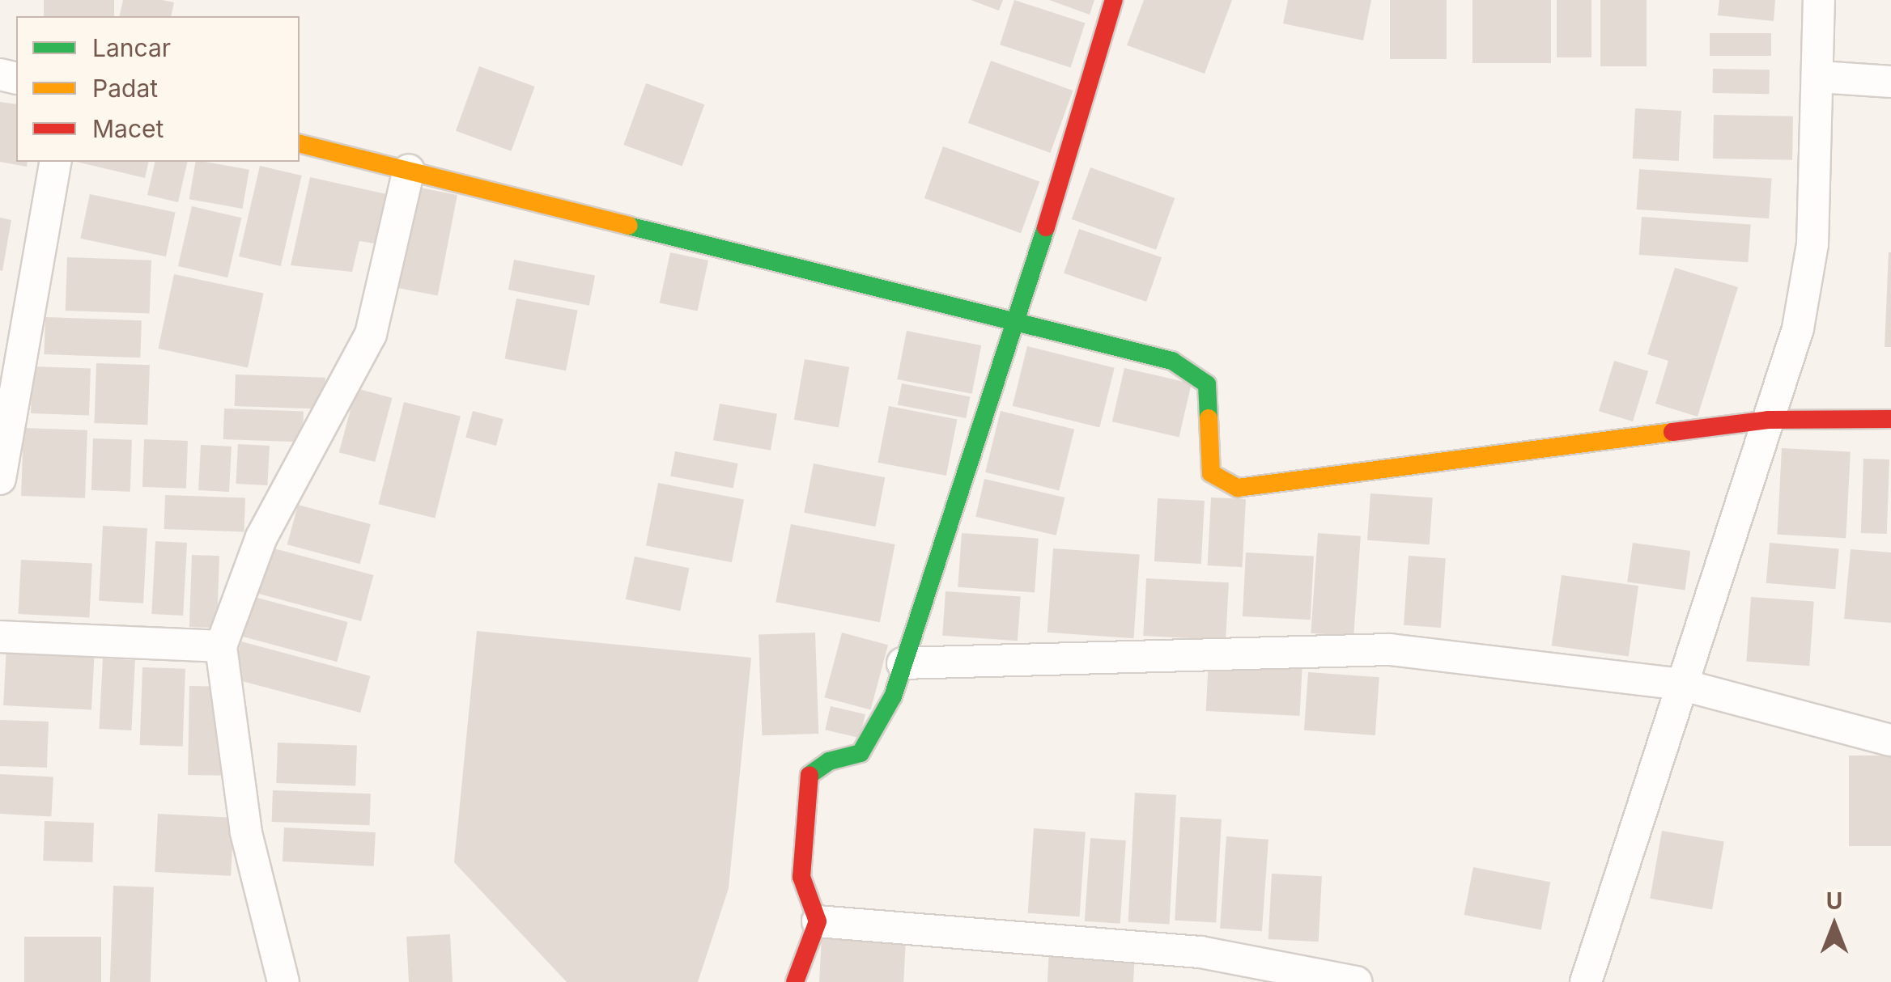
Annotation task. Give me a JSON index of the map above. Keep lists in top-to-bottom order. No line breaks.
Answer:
{"legend":["Lancar","Padat","Macet"],"north":"top"}
